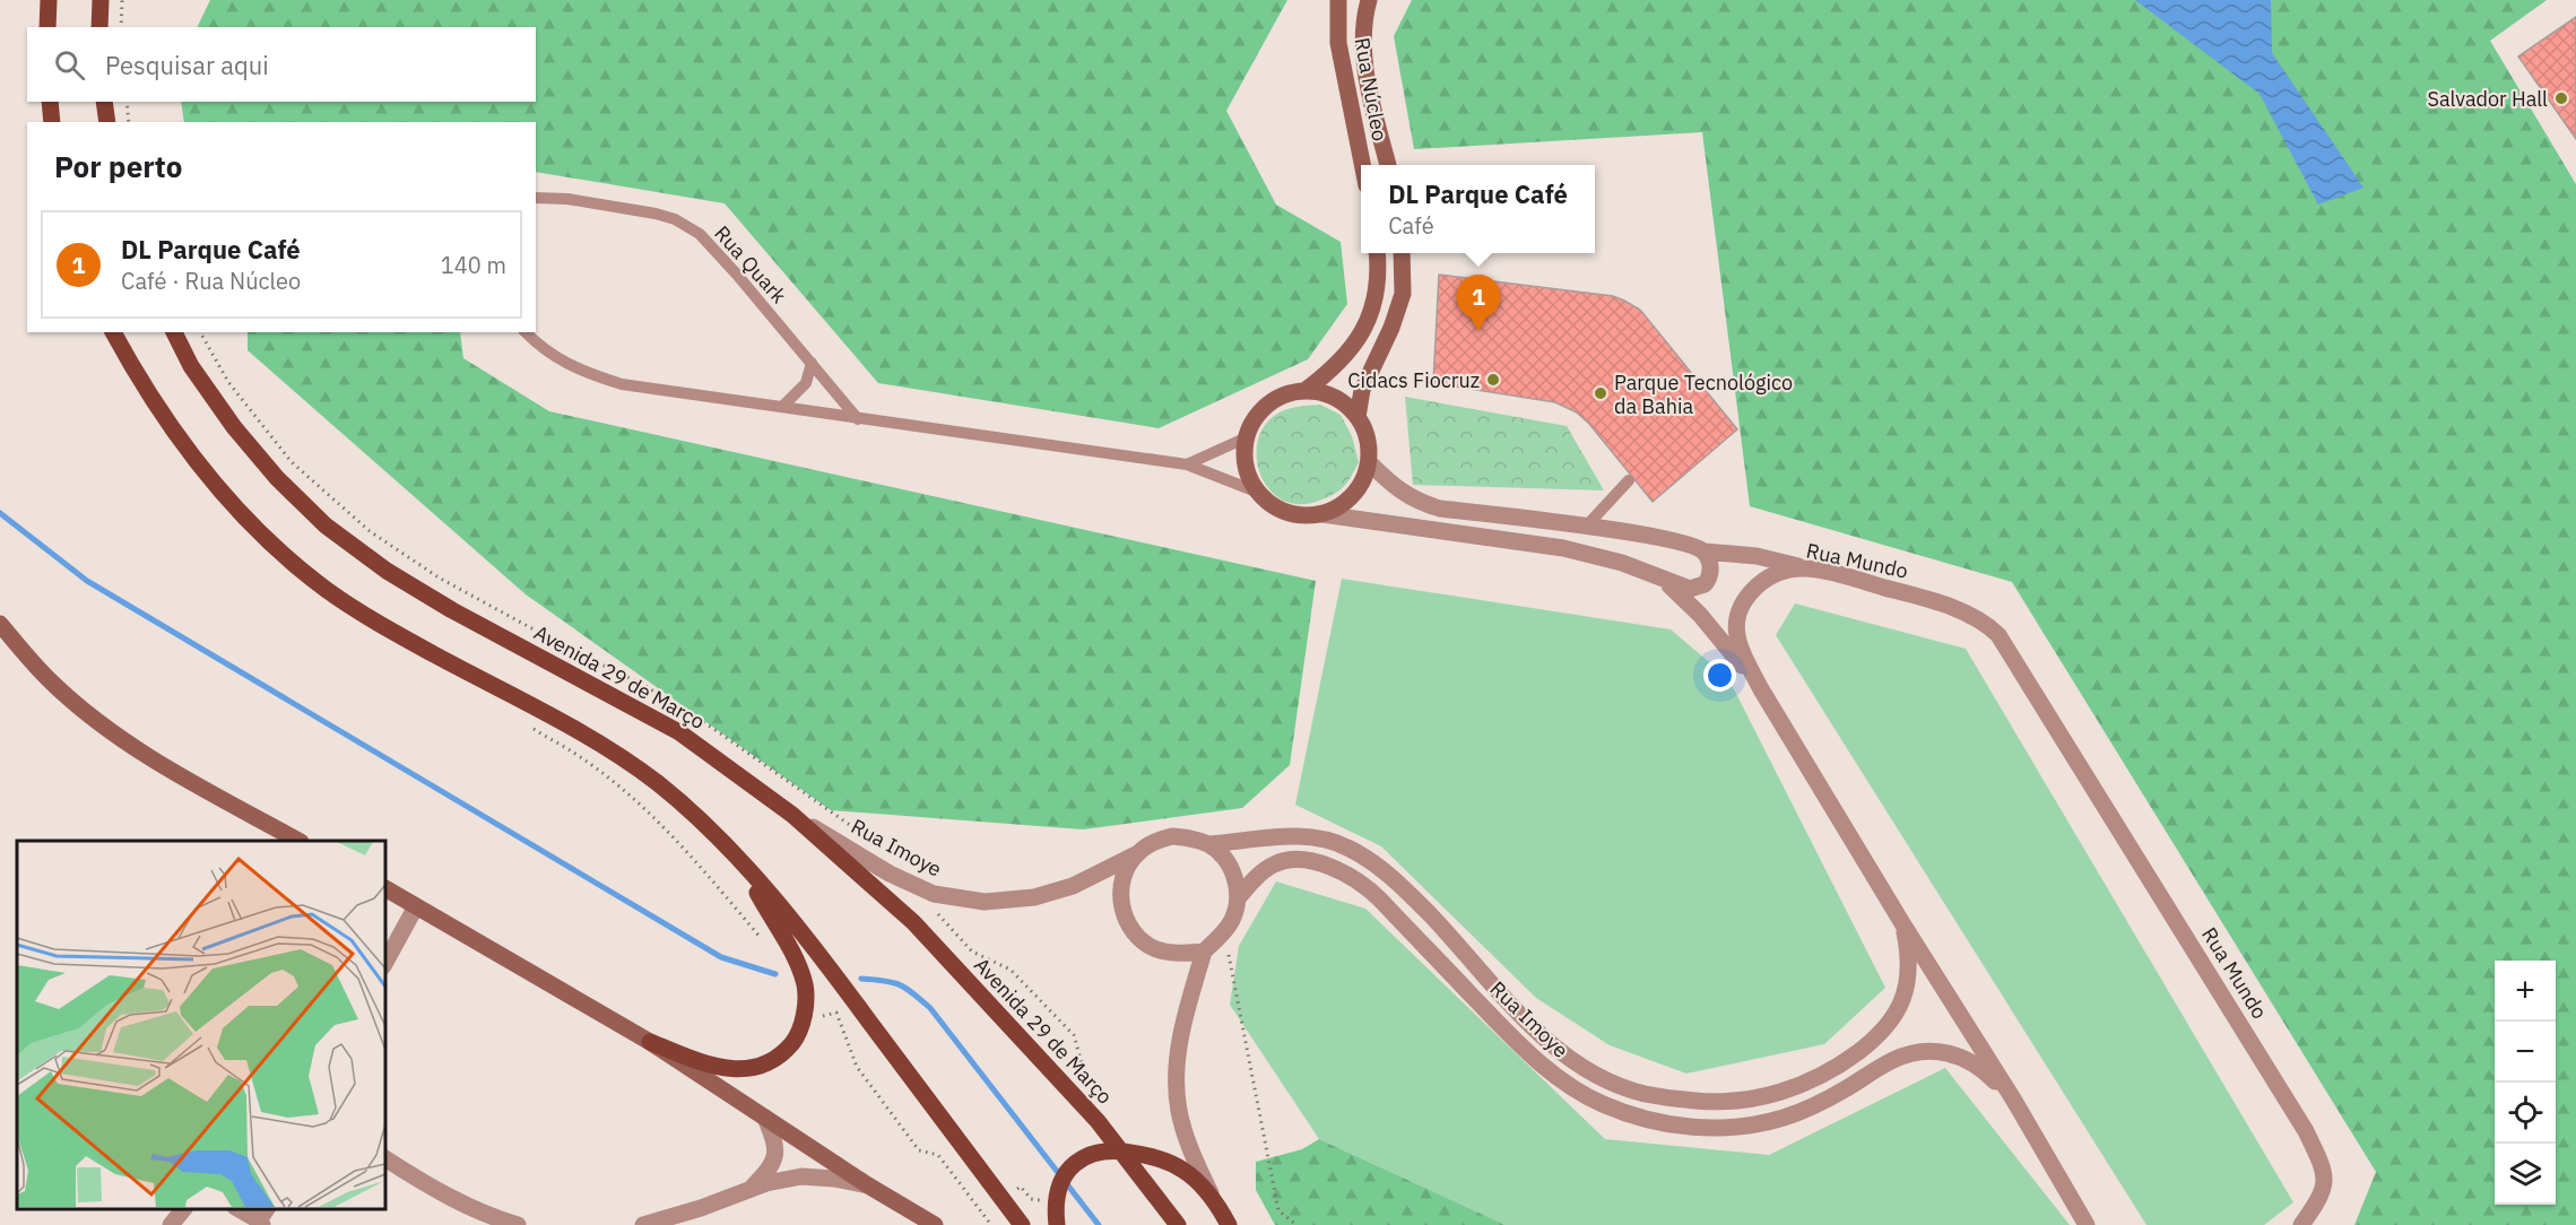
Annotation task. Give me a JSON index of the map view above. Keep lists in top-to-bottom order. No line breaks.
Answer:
{"streets":{"main road":["Avenida 29 de Março"],"street":["Rua Núcleo","Rua Mundo","Rua Imoye"],"lane":["Rua Quark"]},"crossings":[["Rua Mundo","Rua Imoye"],["Avenida 29 de Março","Rua Imoye"]],"places":["Salvador Hall","Cidacs Fiocruz","Parque Tecnológico da Bahia"],"page":{"search":"Pesquisar aqui","heading":"Por perto","popup":["DL Parque Café","Café"],"list":[{"mark":"1","name":"DL Parque Café","note":"Café · Rua Núcleo","value":"140 m"}],"pins":"1","map_buttons":["+","−"]}}
